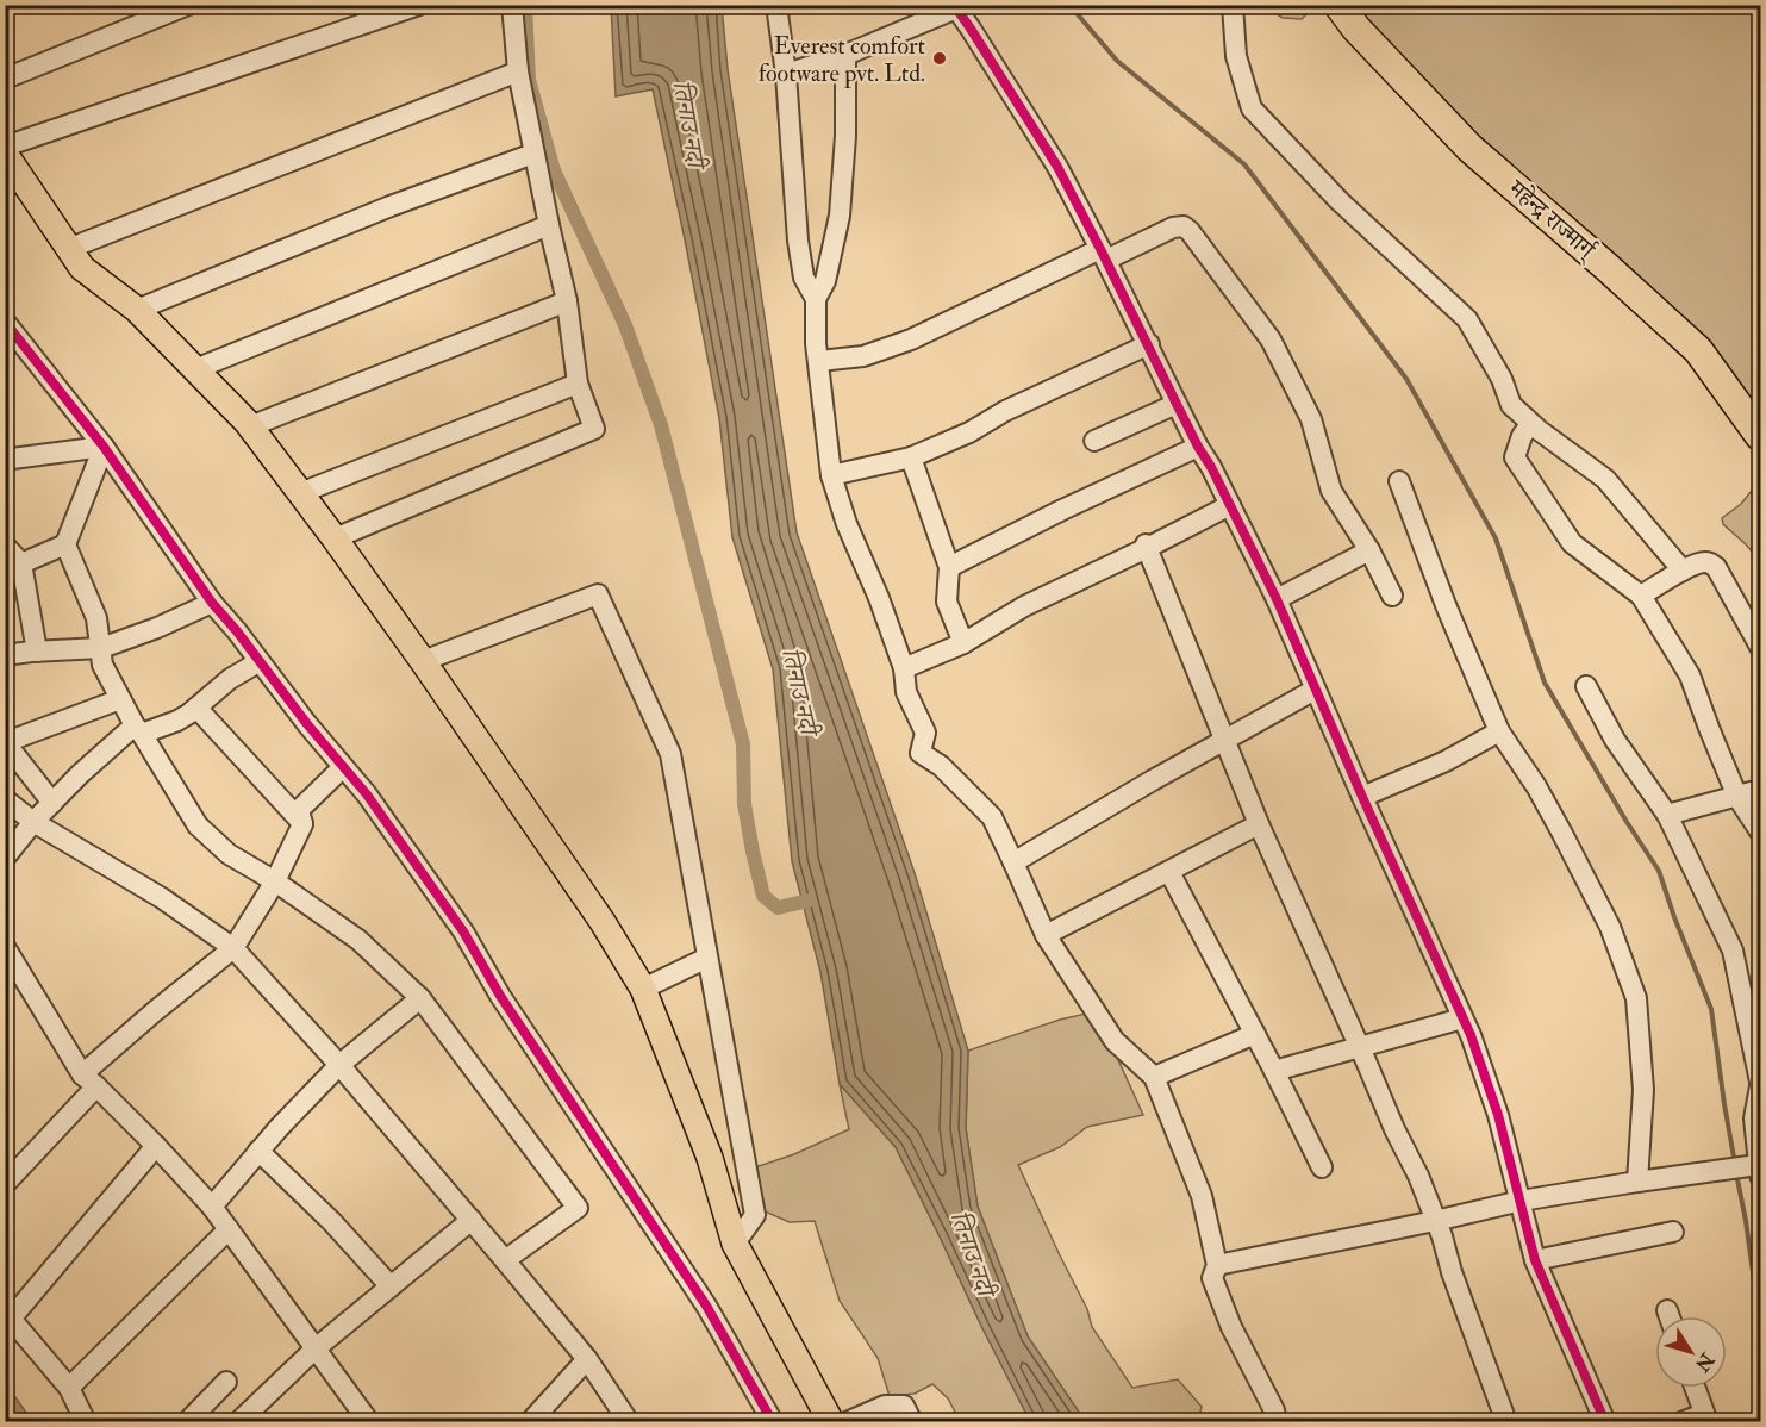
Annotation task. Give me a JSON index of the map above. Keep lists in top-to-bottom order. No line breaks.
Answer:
{"streets":{"highway":["महेन्द्र राज्मार्ग्"]},"water":["तिनाउ नदी"],"places":["Everest comfort footware pvt. Ltd."],"north":"bottom right"}
